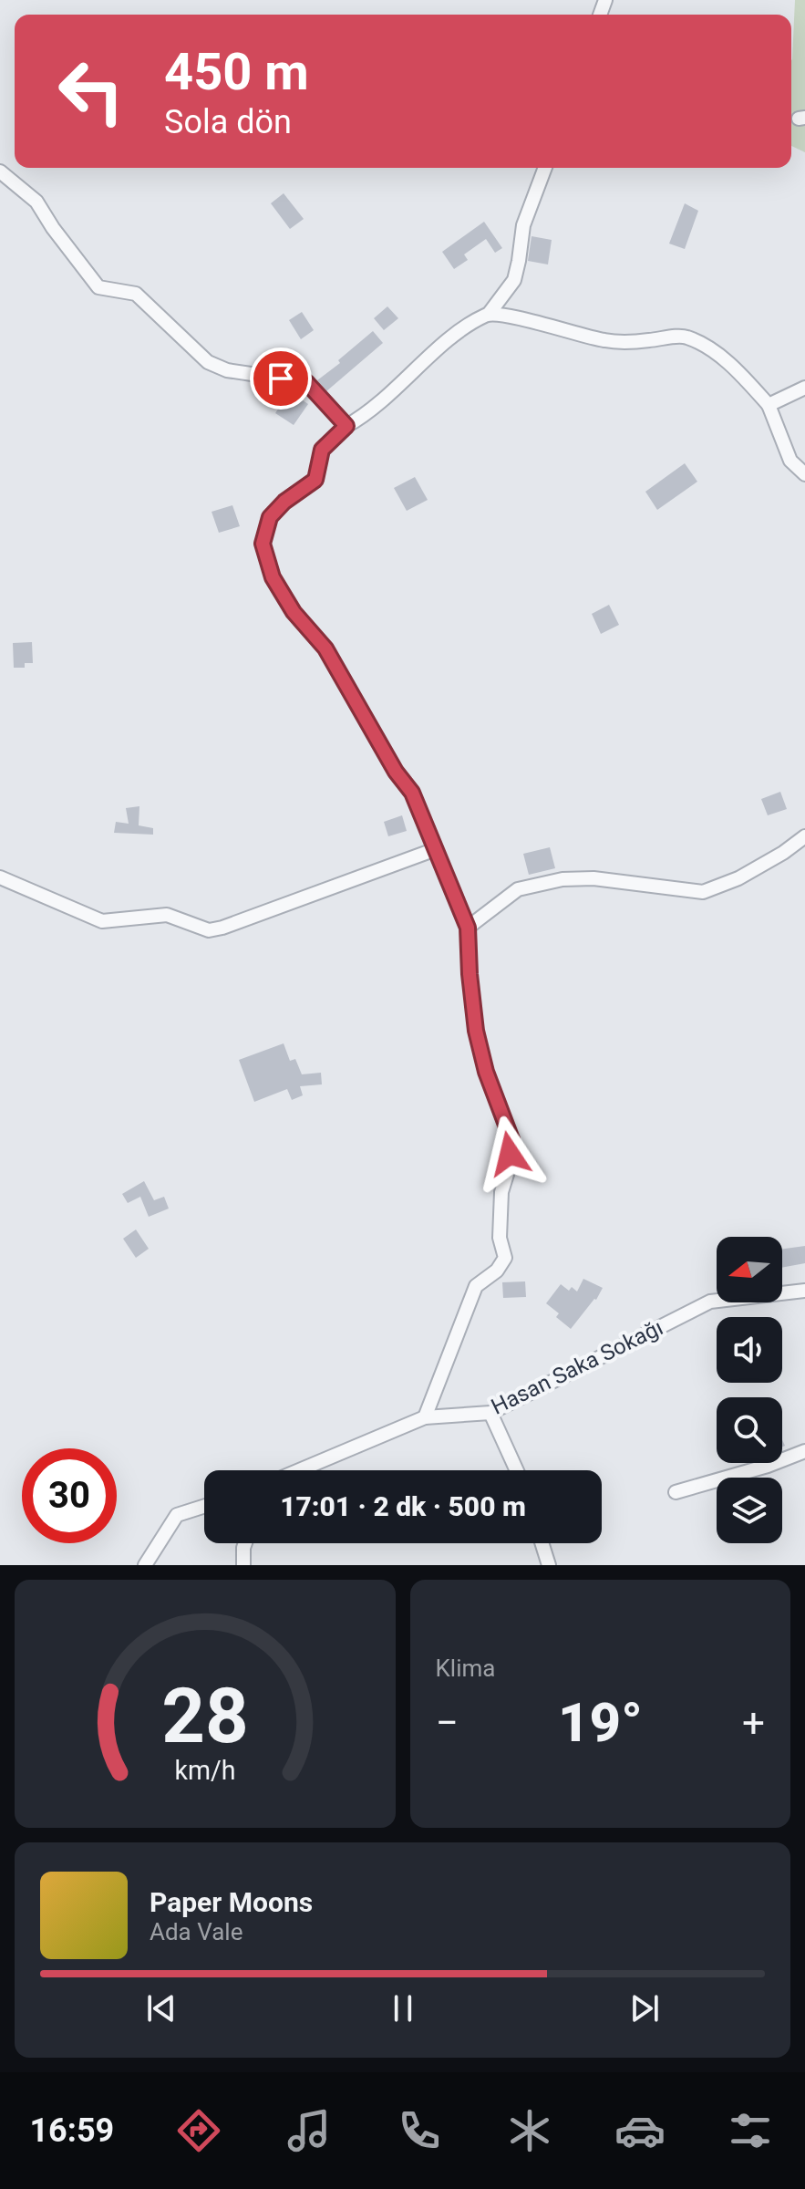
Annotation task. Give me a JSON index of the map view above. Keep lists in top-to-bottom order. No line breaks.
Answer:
{"streets":{"street":["Hasan Saka Sokağı"]},"north":"left","page":{"turn":["450 m","Sola dön"],"limit":"30","trip":"17:01 · 2 dk · 500 m","tile":"Klima","heat":["−","19°","+"],"song":["Paper Moons","Ada Vale"],"tabs":"16:59","gauge":["28","km/h"]}}
